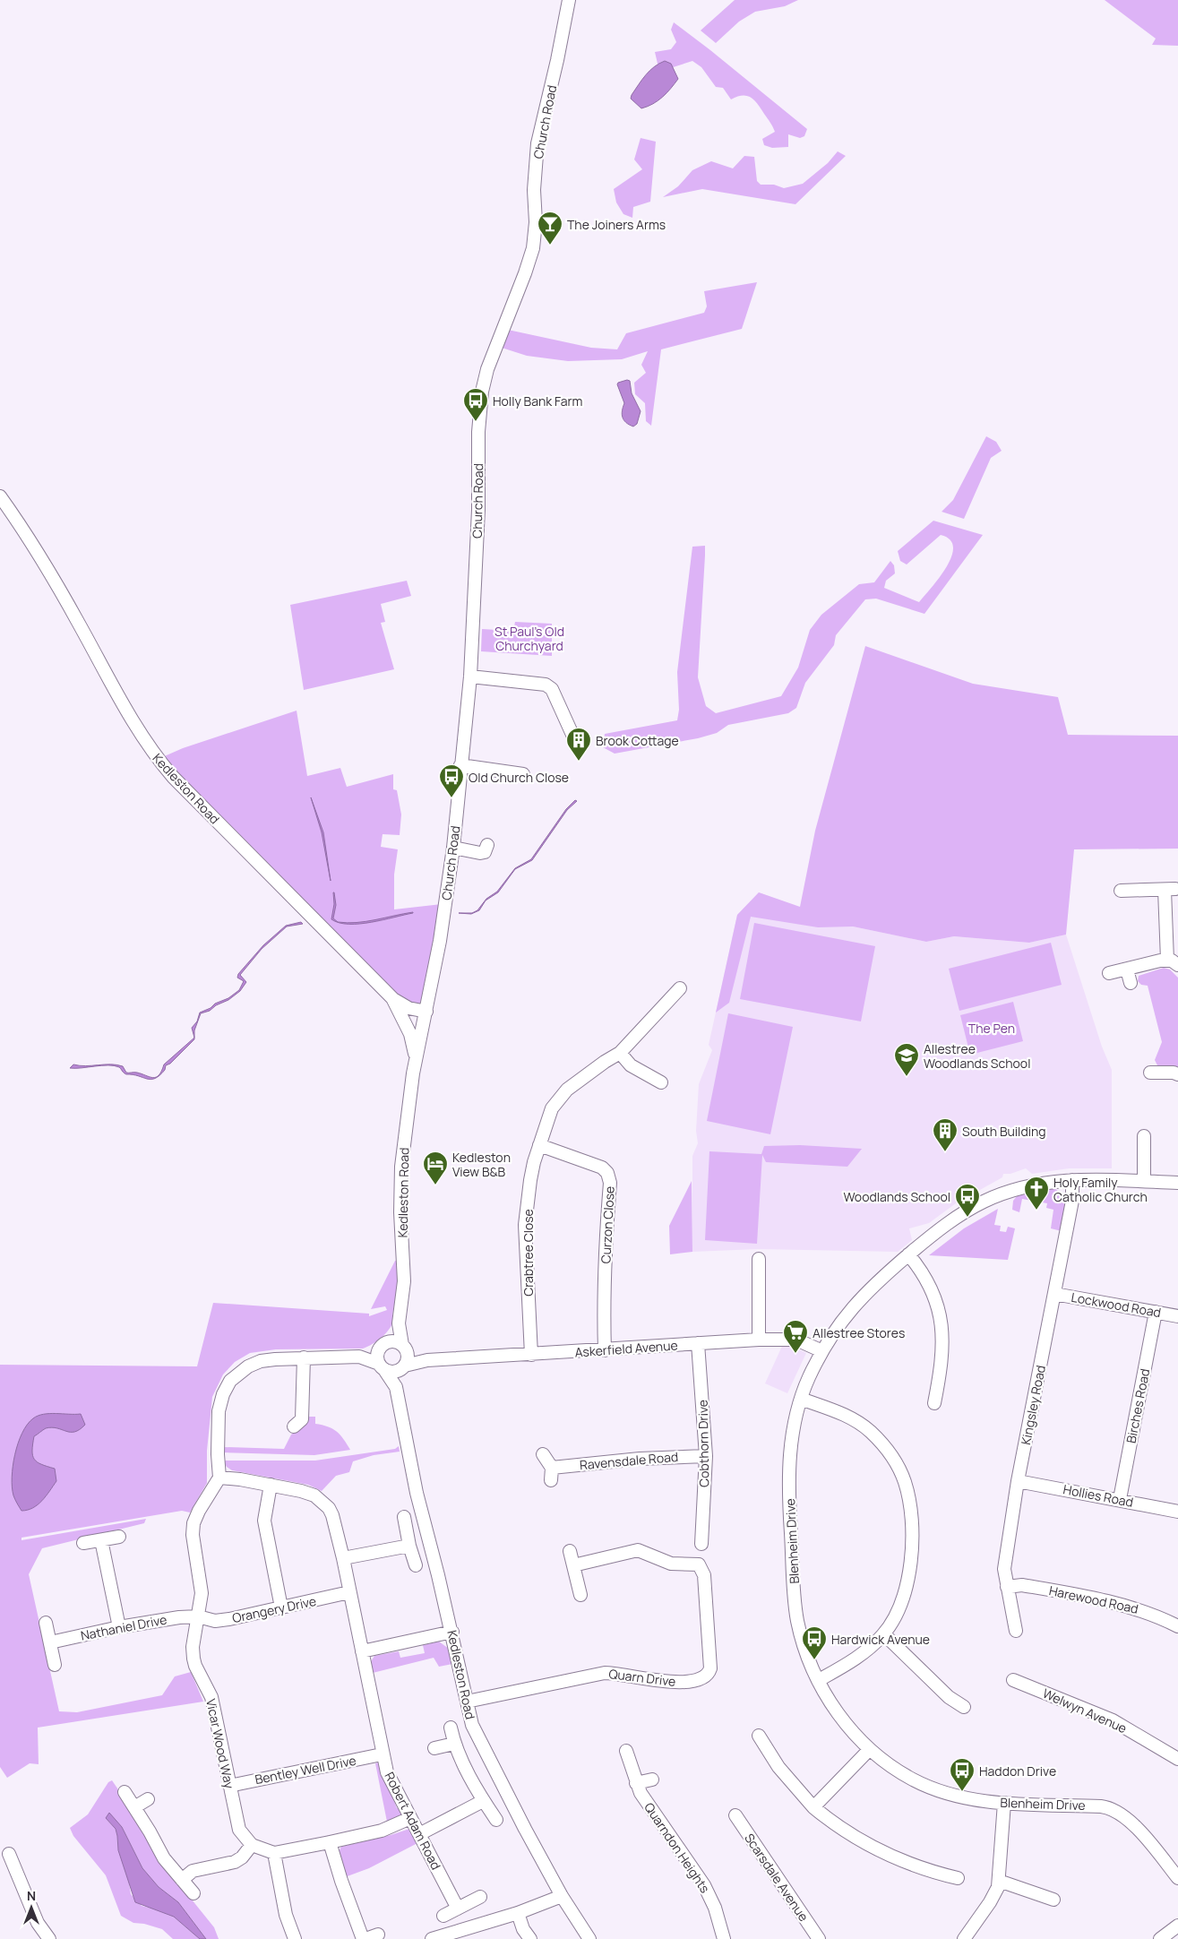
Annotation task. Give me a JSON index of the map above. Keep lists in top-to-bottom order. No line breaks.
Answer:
{"streets":{"street":["Church Road","Kedleston Road","Curzon Close","Crabtree Close","Lockwood Road","Askerfield Avenue","Kingsley Road","Birches Road","Cobthorn Drive","Ravensdale Road","Hollies Road","Blenheim Drive","Harewood Road","Orangery Drive","Nathaniel Drive","Quarn Drive","Welwyn Avenue","Vicar Wood Way","Bentley Well Drive","Robert Adam Road","Quarndon Heights","Scarsdale Avenue"]},"crossings":[["Church Road","Kedleston Road"],["Kedleston Road","Askerfield Avenue"],["Kedleston Road","Quarn Drive"],["Curzon Close","Crabtree Close"],["Curzon Close","Askerfield Avenue"],["Crabtree Close","Askerfield Avenue"],["Lockwood Road","Kingsley Road"],["Lockwood Road","Birches Road"],["Askerfield Avenue","Cobthorn Drive"],["Askerfield Avenue","Blenheim Drive"],["Kingsley Road","Hollies Road"],["Kingsley Road","Blenheim Drive"],["Kingsley Road","Harewood Road"],["Birches Road","Hollies Road"],["Cobthorn Drive","Ravensdale Road"],["Orangery Drive","Nathaniel Drive"],["Orangery Drive","Vicar Wood Way"],["Orangery Drive","Robert Adam Road"],["Nathaniel Drive","Vicar Wood Way"],["Vicar Wood Way","Bentley Well Drive"],["Vicar Wood Way","Robert Adam Road"],["Bentley Well Drive","Robert Adam Road"]],"parks":["St Paul's Old Churchyard","The Pen"],"places":{"bar":["The Joiners Arms"],"bus stop":["Holly Bank Farm","Old Church Close","Woodlands School","Hardwick Avenue","Haddon Drive"],"building":["Brook Cottage","South Building"],"school or university":["Allestree Woodlands School"],"hotel":["Kedleston View B&B"],"church":["Holy Family Catholic Church"],"supermarket":["Allestree Stores"]},"north":"top"}
